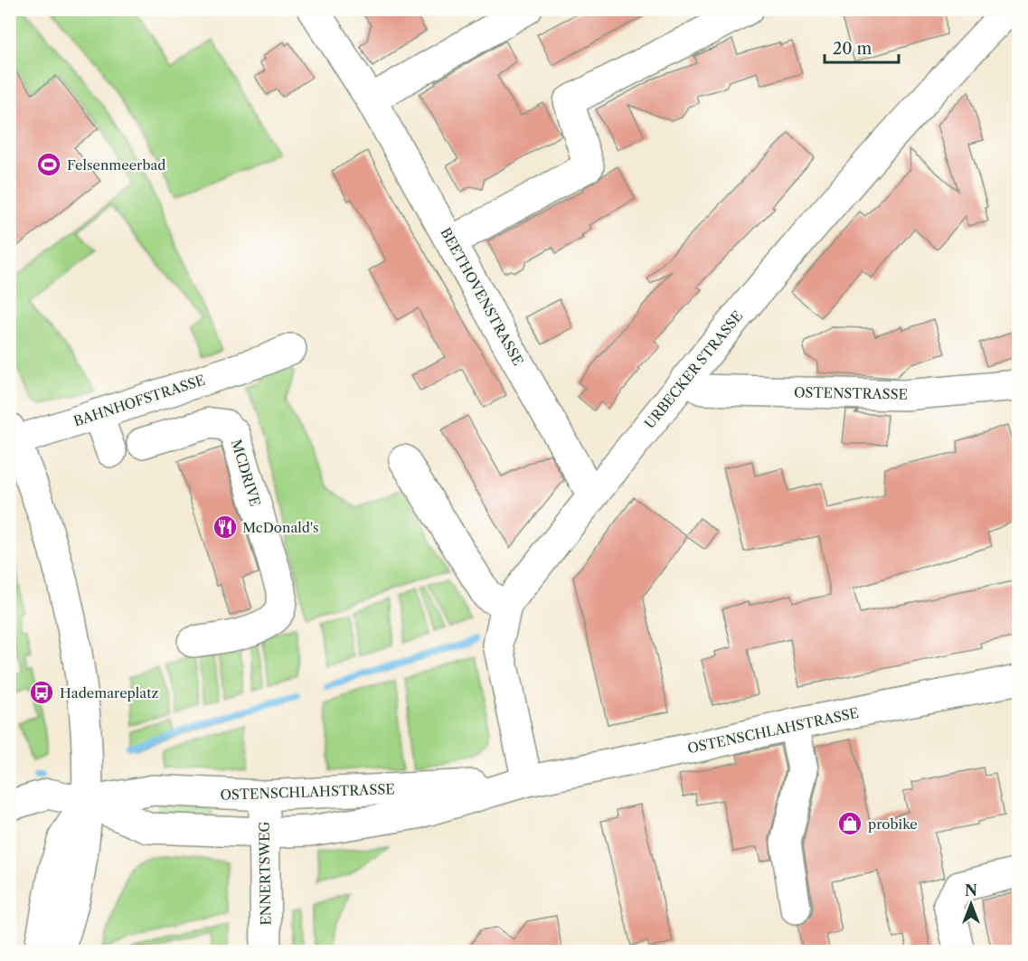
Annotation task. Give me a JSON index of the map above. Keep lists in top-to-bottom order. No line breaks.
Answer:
{"streets":{"street":["BEETHOVENSTRASSE","URBECKER STRASSE","OSTENSTRASSE","BAHNHOFSTRASSE","MCDRIVE","OSTENSCHLAHSTRASSE","ENNERTSWEG"]},"crossings":[["BEETHOVENSTRASSE","URBECKER STRASSE"],["URBECKER STRASSE","OSTENSTRASSE"],["URBECKER STRASSE","OSTENSCHLAHSTRASSE"],["BAHNHOFSTRASSE","OSTENSCHLAHSTRASSE"],["OSTENSCHLAHSTRASSE","ENNERTSWEG"]],"places":{"sports":["Felsenmeerbad"],"restaurant":["McDonald's"],"bus stop":["Hademareplatz"],"shop":["probike"]},"scale_bar":"20 m","north":"top"}
